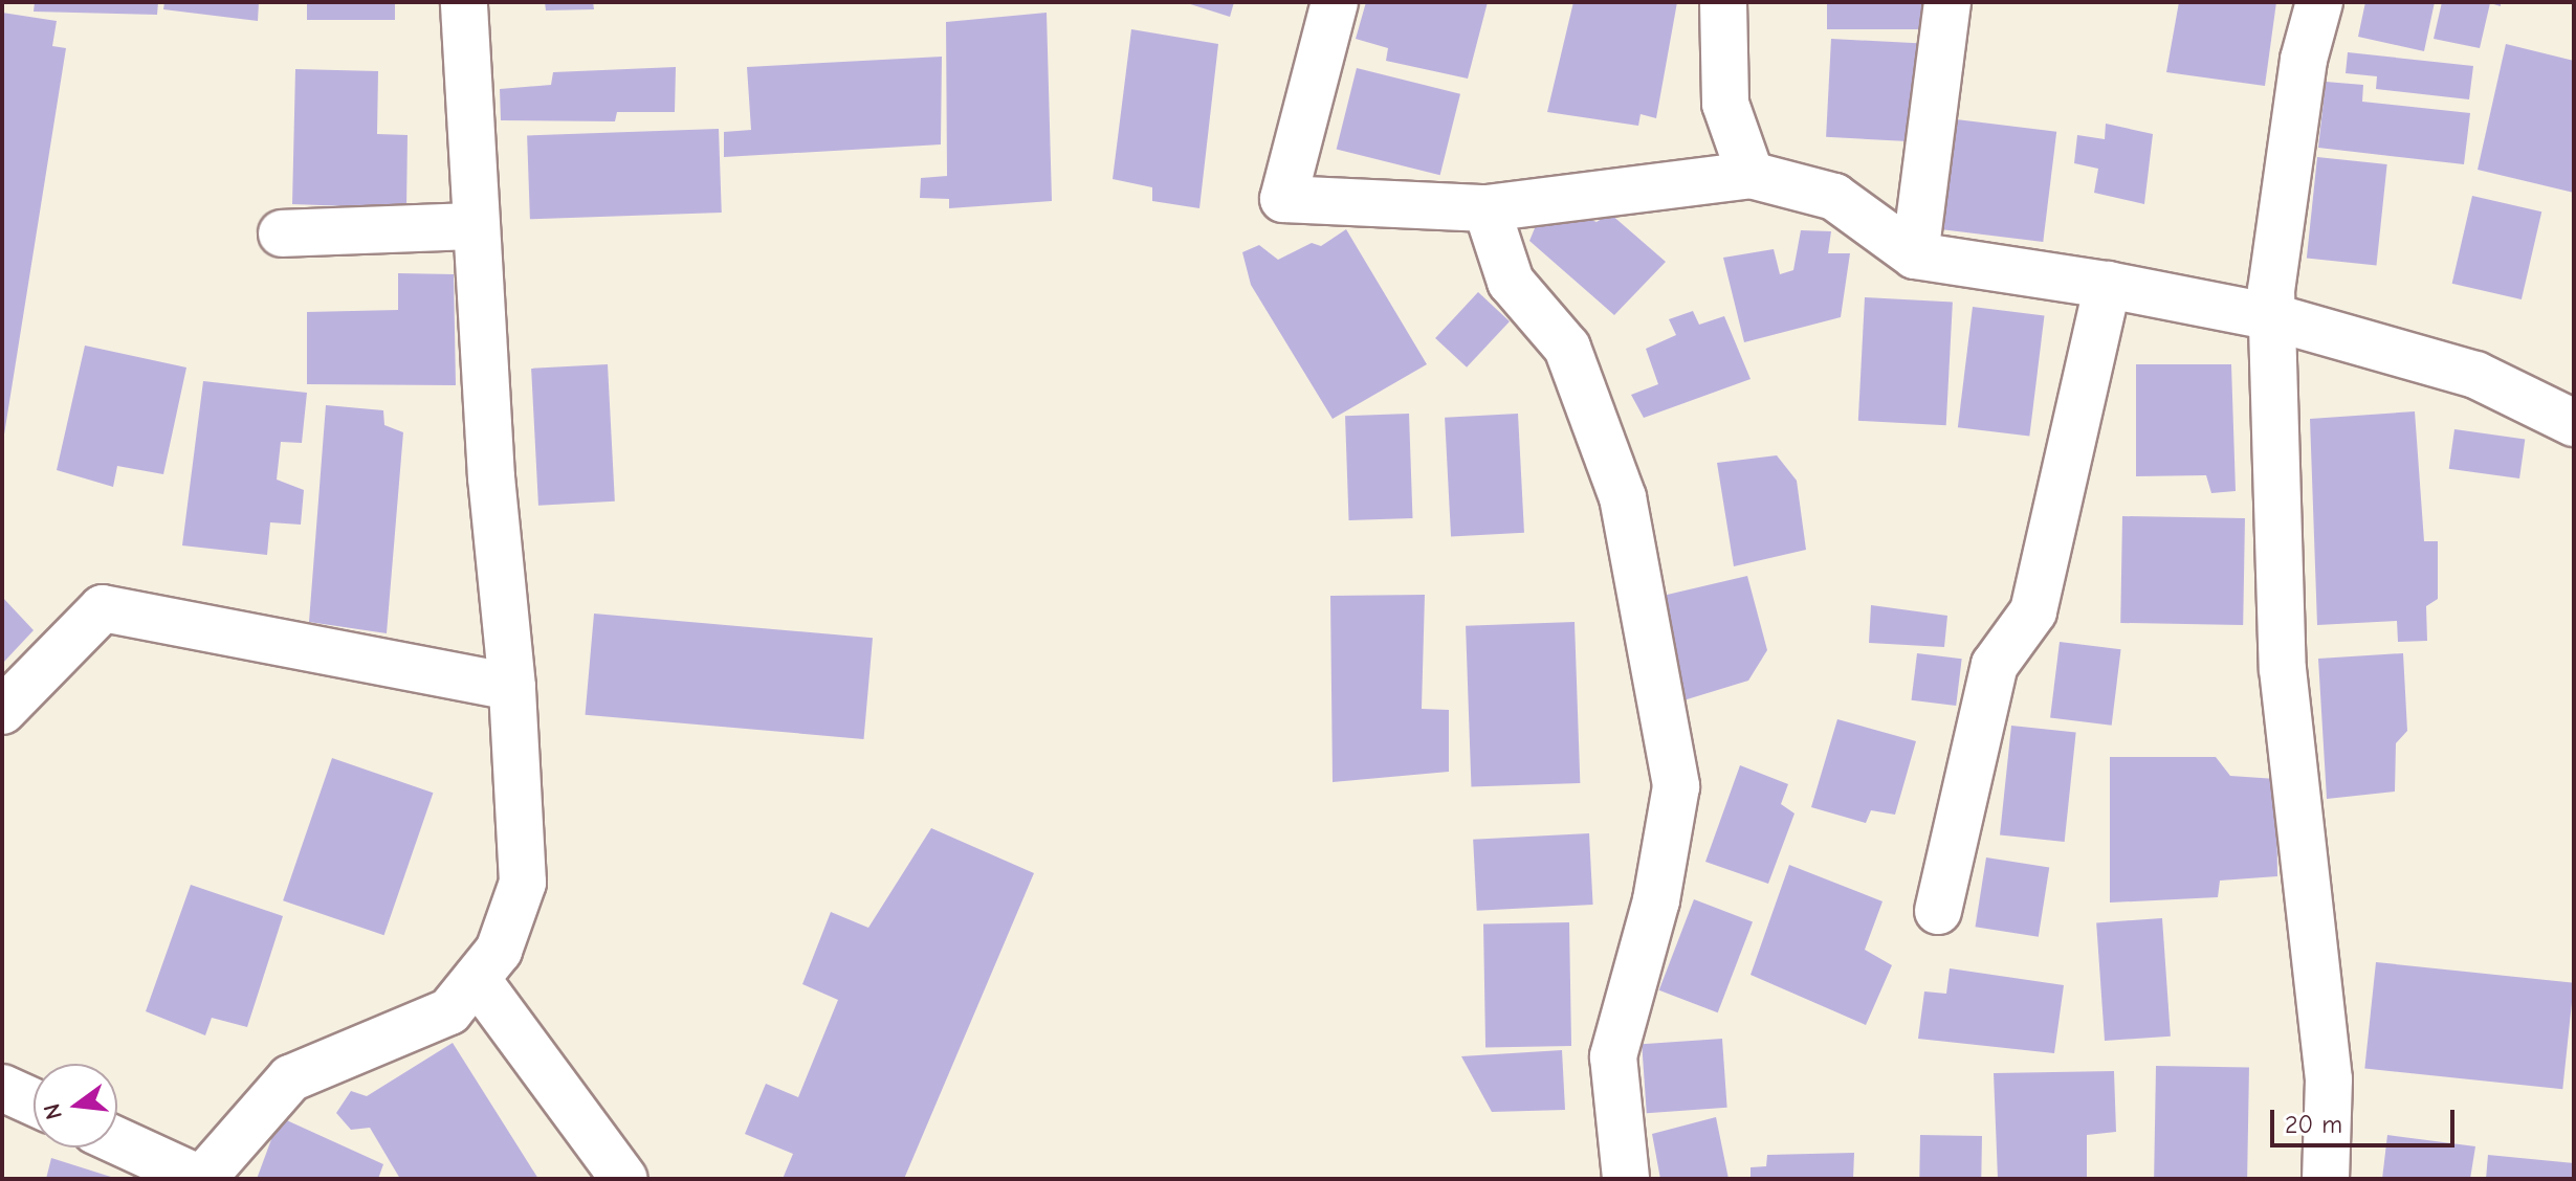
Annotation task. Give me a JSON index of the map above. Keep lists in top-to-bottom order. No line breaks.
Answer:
{"scale_bar":"20 m","north":"left"}
